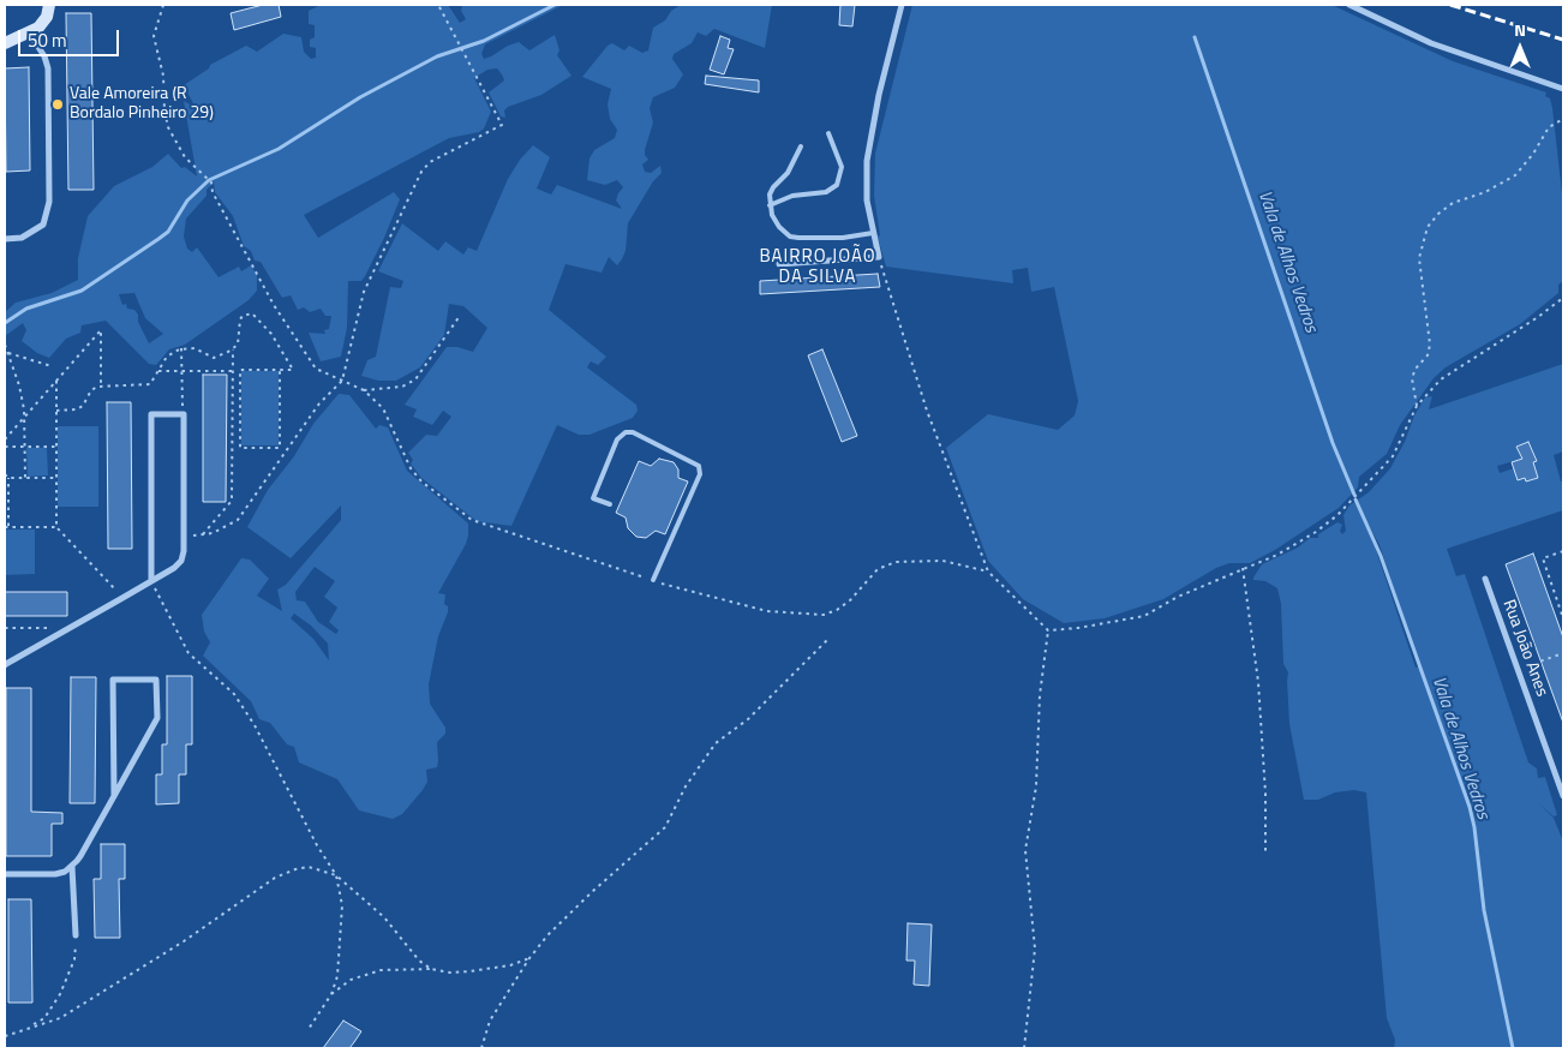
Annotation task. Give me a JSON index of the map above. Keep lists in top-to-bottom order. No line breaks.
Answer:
{"streets":{"street":["Rua João Anes"]},"districts":["BAIRRO JOÃO DA SILVA"],"water":["Vala de Alhos Vedros"],"places":["Vale Amoreira (R Bordalo Pinheiro 29)"],"scale_bar":"50 m","north":"top"}
